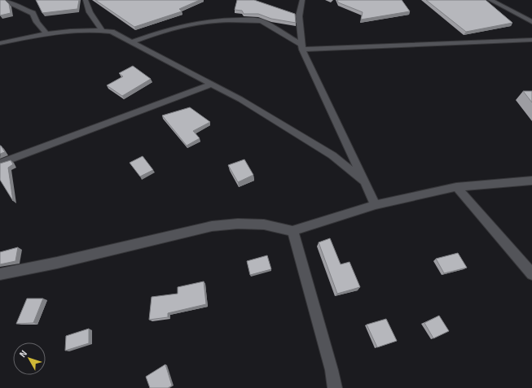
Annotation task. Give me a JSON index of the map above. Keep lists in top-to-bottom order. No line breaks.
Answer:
{"north":"top left"}
